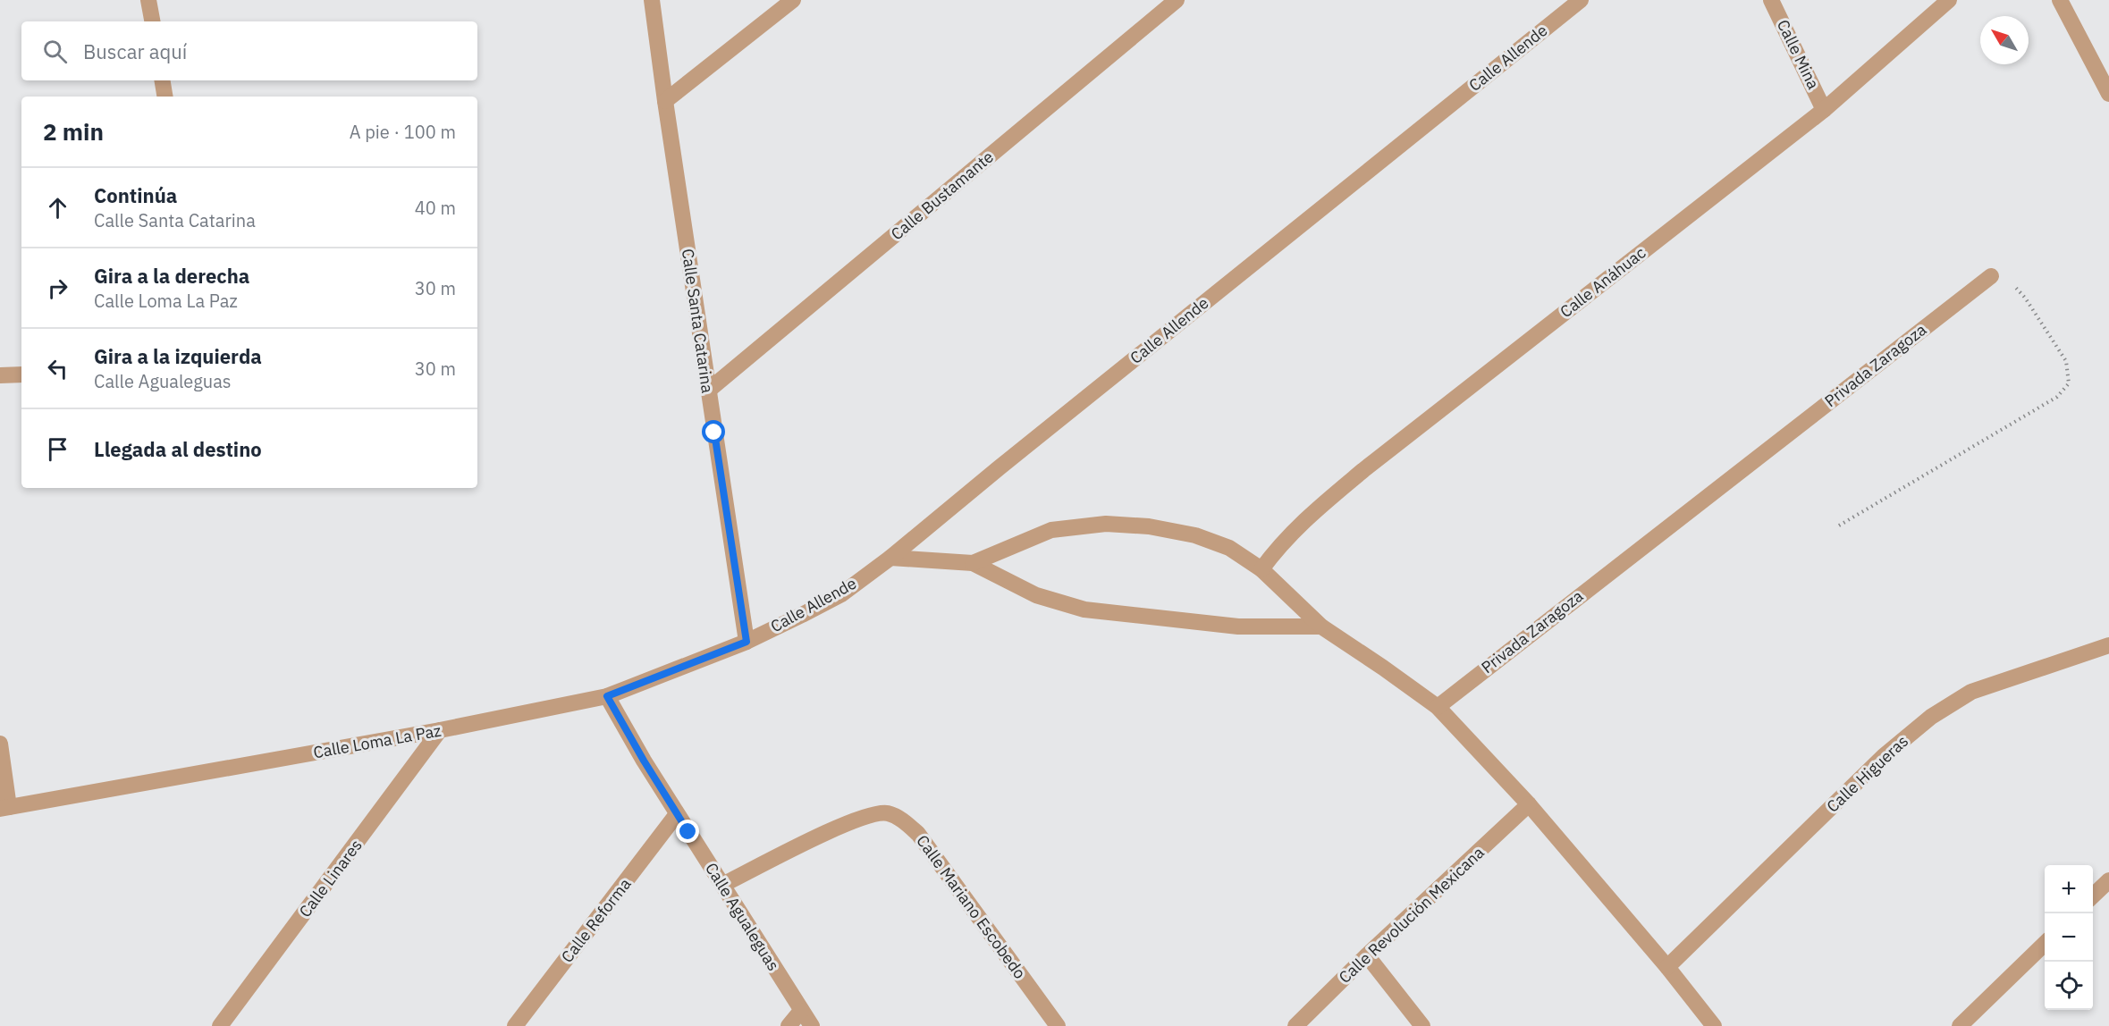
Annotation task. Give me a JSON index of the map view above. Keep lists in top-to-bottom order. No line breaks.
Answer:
{"streets":{"street":["Calle Mina","Calle Allende","Calle Bustamante","Calle Anáhuac","Calle Santa Catarina","Privada Zaragoza","Calle Loma La Paz","Calle Higueras","Calle Linares","Calle Mariano Escobedo","Calle Revolución Mexicana","Calle Agualeguas","Calle Reforma"]},"crossings":[["Calle Mina","Calle Anáhuac"],["Calle Allende","Calle Santa Catarina"],["Calle Allende","Calle Loma La Paz"],["Calle Bustamante","Calle Santa Catarina"],["Calle Santa Catarina","Calle Loma La Paz"],["Calle Loma La Paz","Calle Linares"],["Calle Loma La Paz","Calle Agualeguas"],["Calle Mariano Escobedo","Calle Agualeguas"],["Calle Agualeguas","Calle Reforma"]],"north":"top left","page":{"search":"Buscar aquí","heading":["2 min","A pie · 100 m"],"list":[["Continúa","Calle Santa Catarina","40 m"],["Gira a la derecha","Calle Loma La Paz","30 m"],["Gira a la izquierda","Calle Agualeguas","30 m"],"Llegada al destino"],"map_buttons":["+","−"]}}
